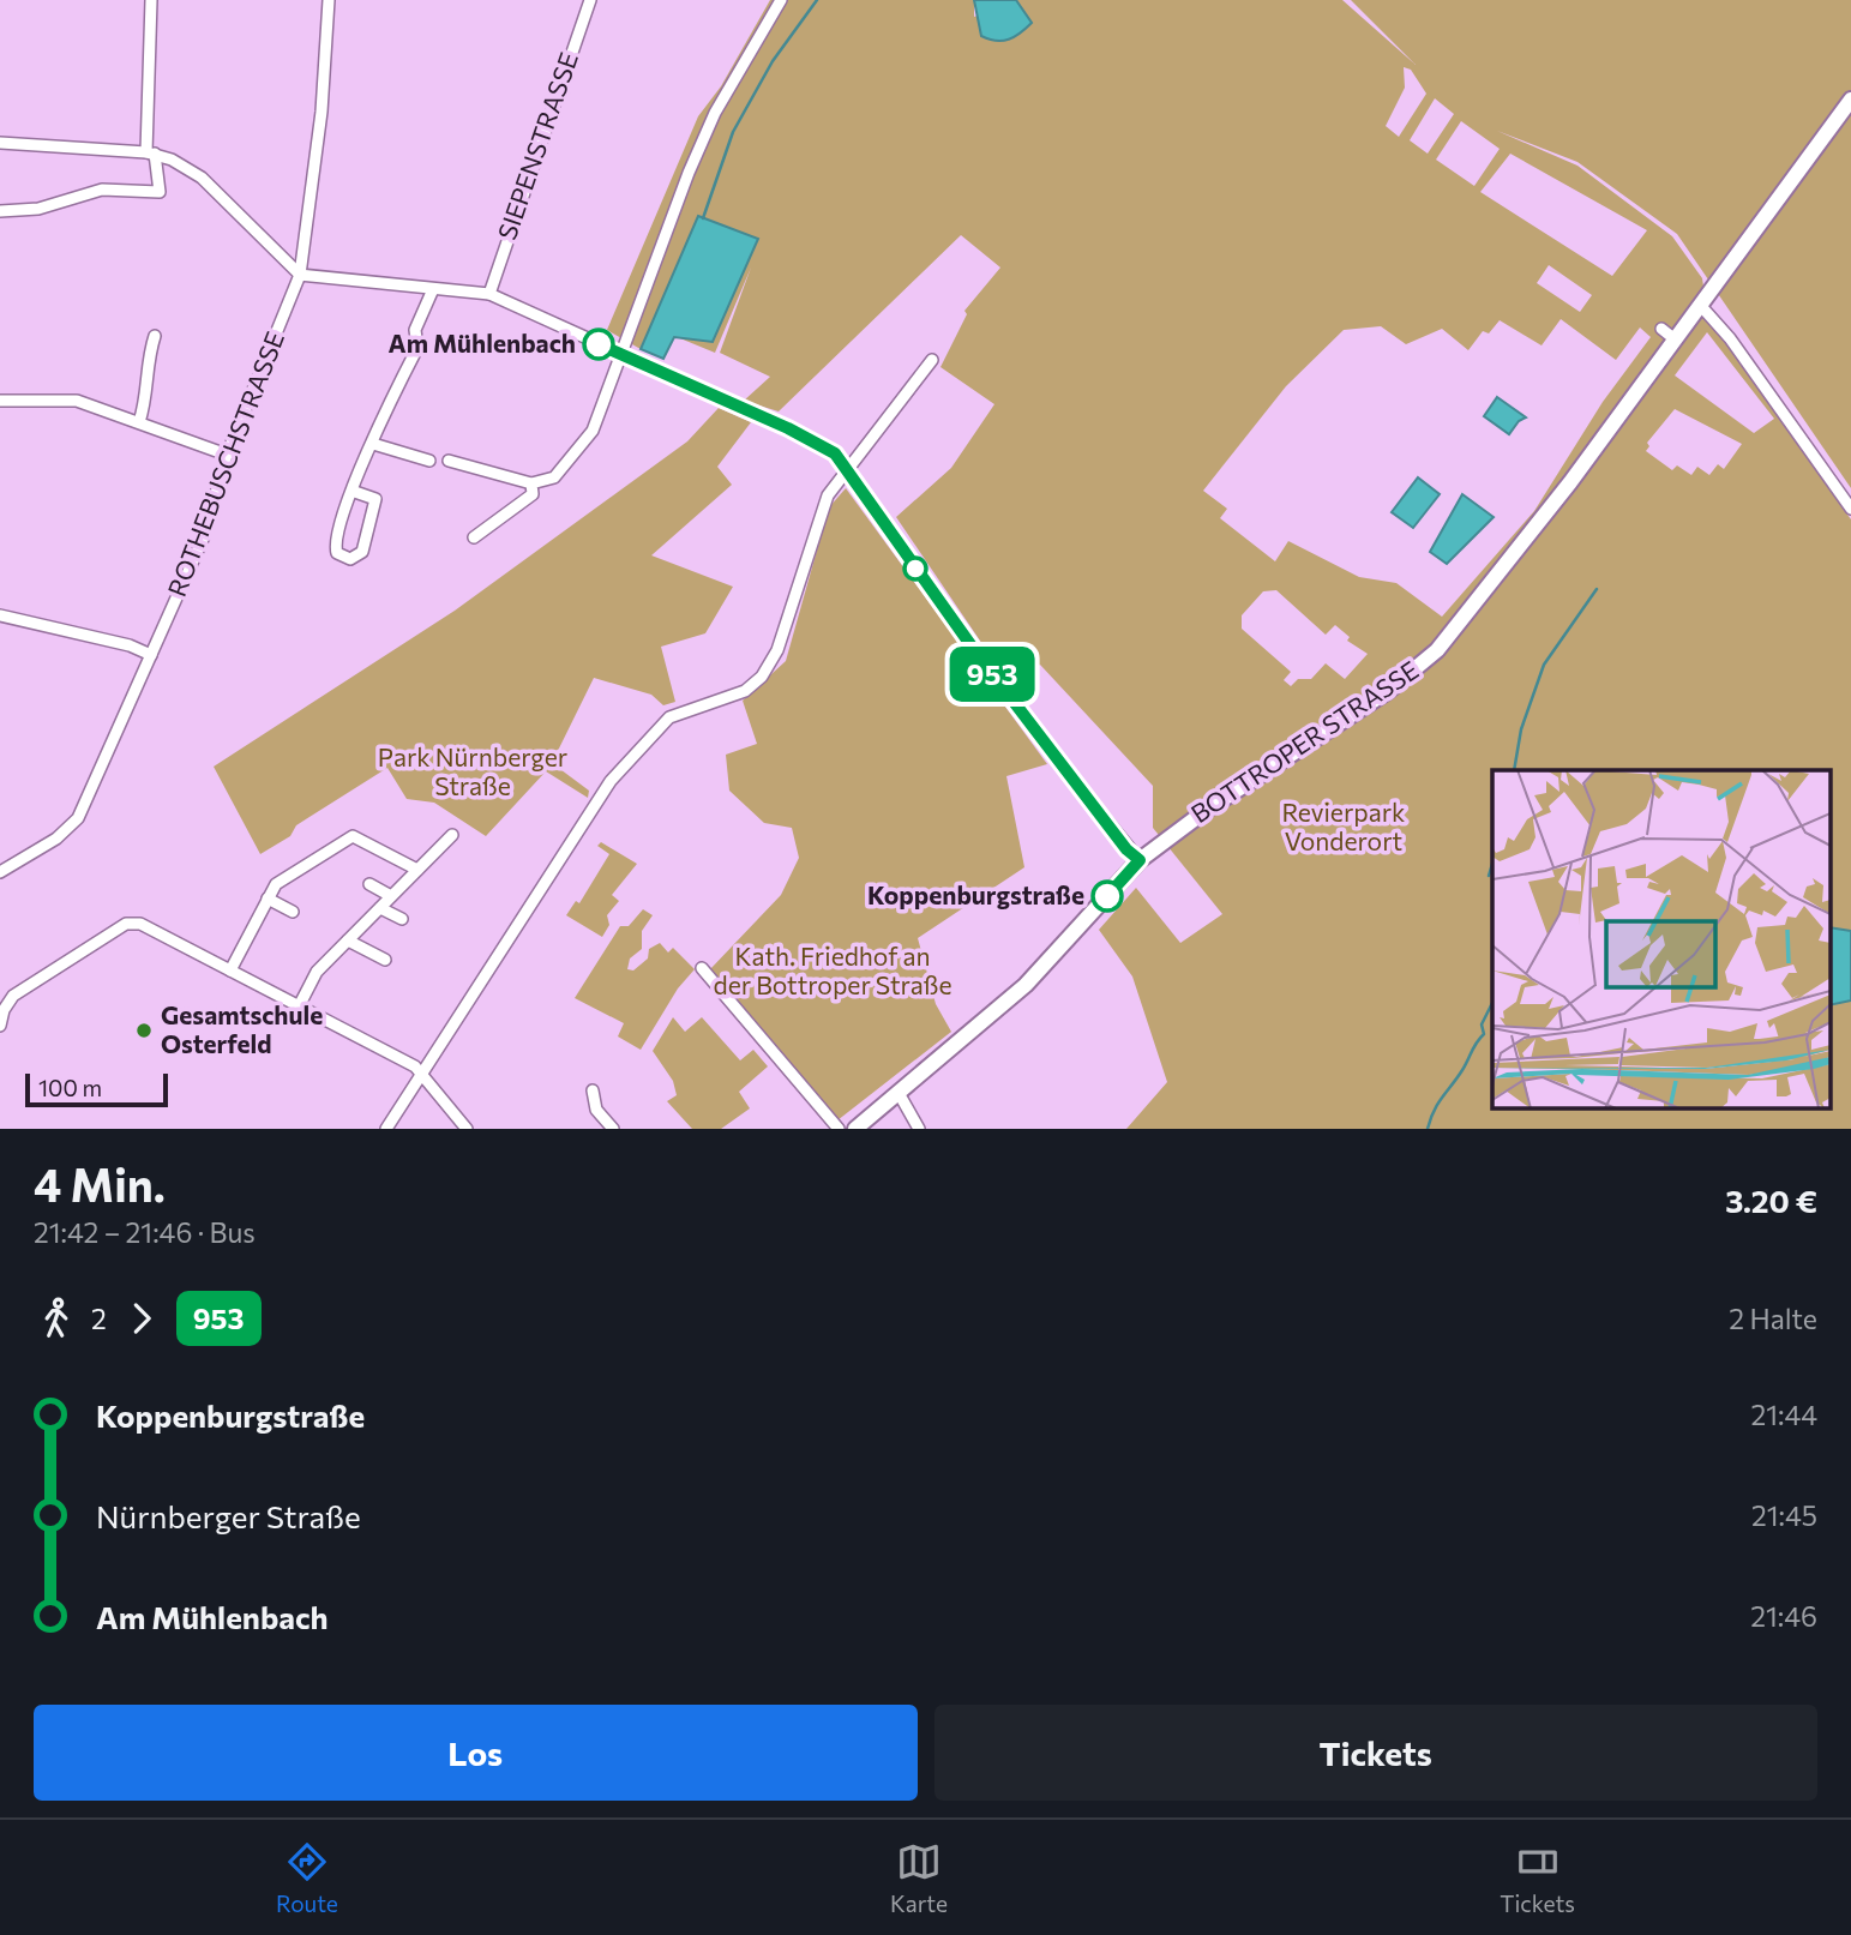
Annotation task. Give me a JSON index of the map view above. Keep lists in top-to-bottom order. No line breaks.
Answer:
{"streets":{"main road":["BOTTROPER STRASSE"],"street":["SIEPENSTRASSE","ROTHEBUSCHSTRASSE"]},"parks":["Park Nürnberger Straße","Revierpark Vonderort","Kath. Friedhof an der Bottroper Straße"],"places":["Am Mühlenbach","Koppenburgstraße","Gesamtschule Osterfeld"],"lines":["bus line 953"],"scale_bar":"100 m","page":{"on_map":"953","scale":"100 m","heading":["4 Min.","21:42 – 21:46 · Bus","3.20 €"],"legs":["2","953","2 Halte"],"list":[{"name":"Koppenburgstraße","value":"21:44"},{"name":"Nürnberger Straße","value":"21:45"},{"name":"Am Mühlenbach","value":"21:46"}],"buttons":["Los","Tickets"],"tabs":["Route","Karte","Tickets"]}}
